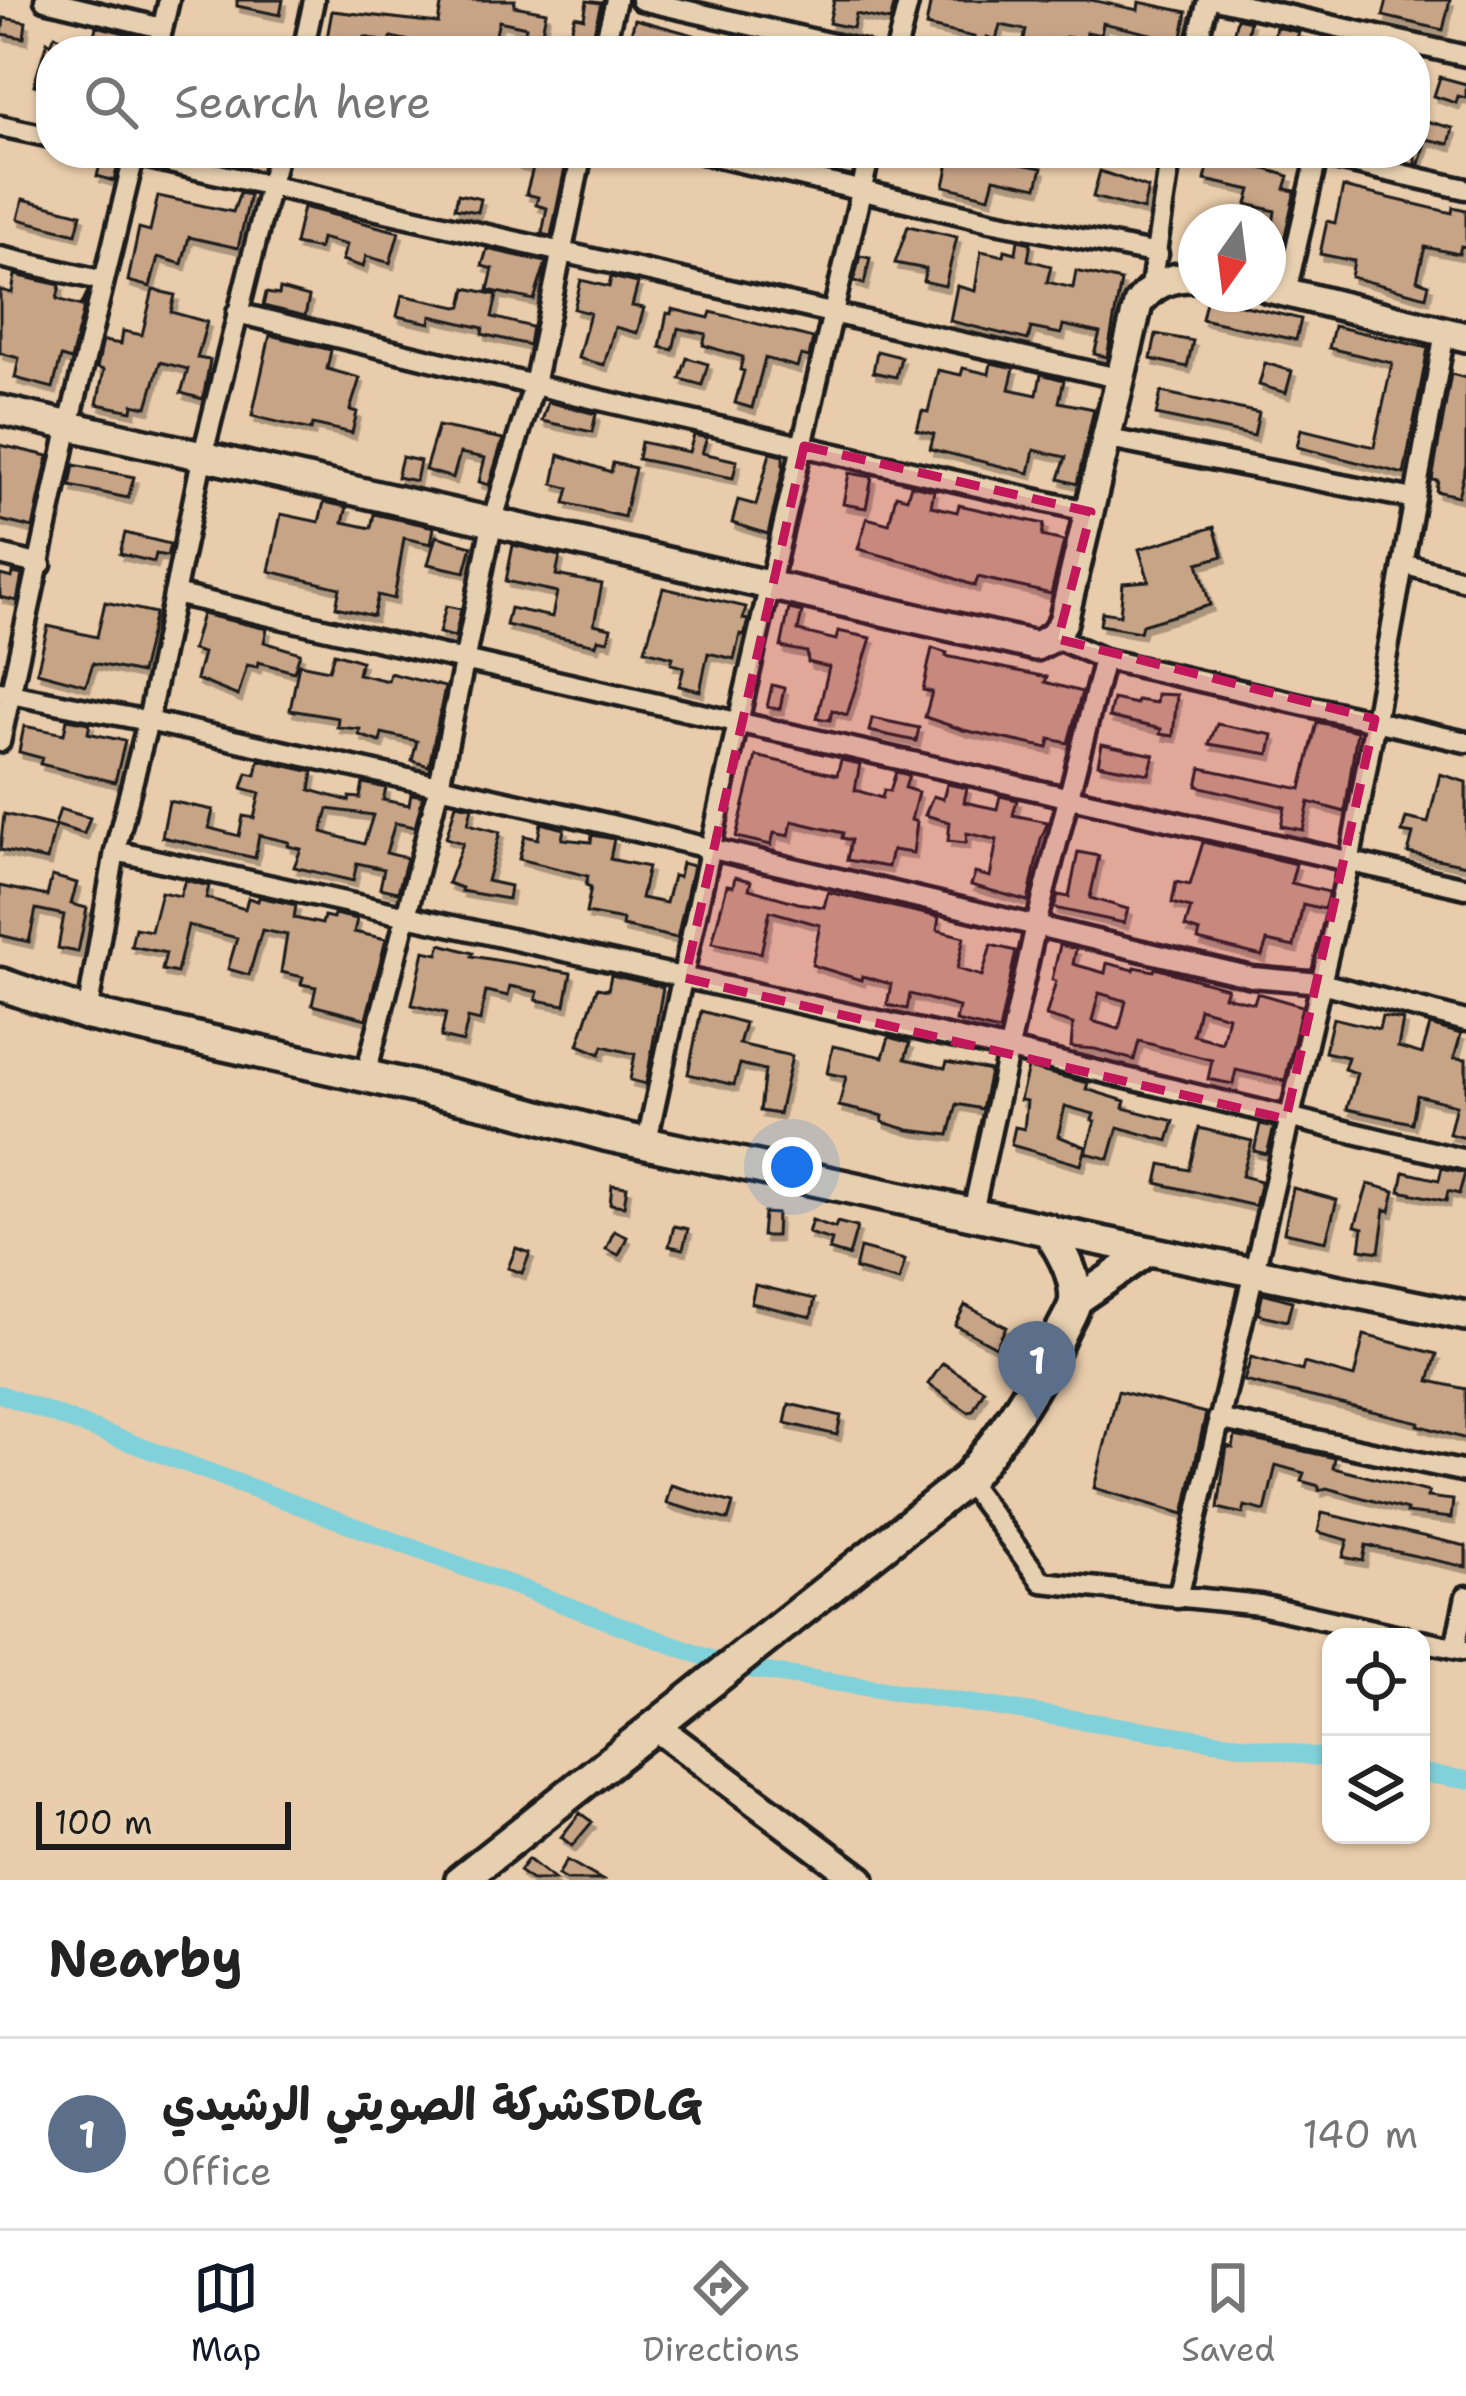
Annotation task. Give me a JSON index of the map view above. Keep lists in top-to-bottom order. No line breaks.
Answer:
{"scale_bar":"100 m","north":"bottom","page":{"search":"Search here","pins":"1","scale":"100 m","heading":"Nearby","list":[{"mark":"1","name":"شركة الصويتي الرشيديSDLG","note":"Office","value":"140 m"}],"nav":["Map","Directions","Saved"]}}
